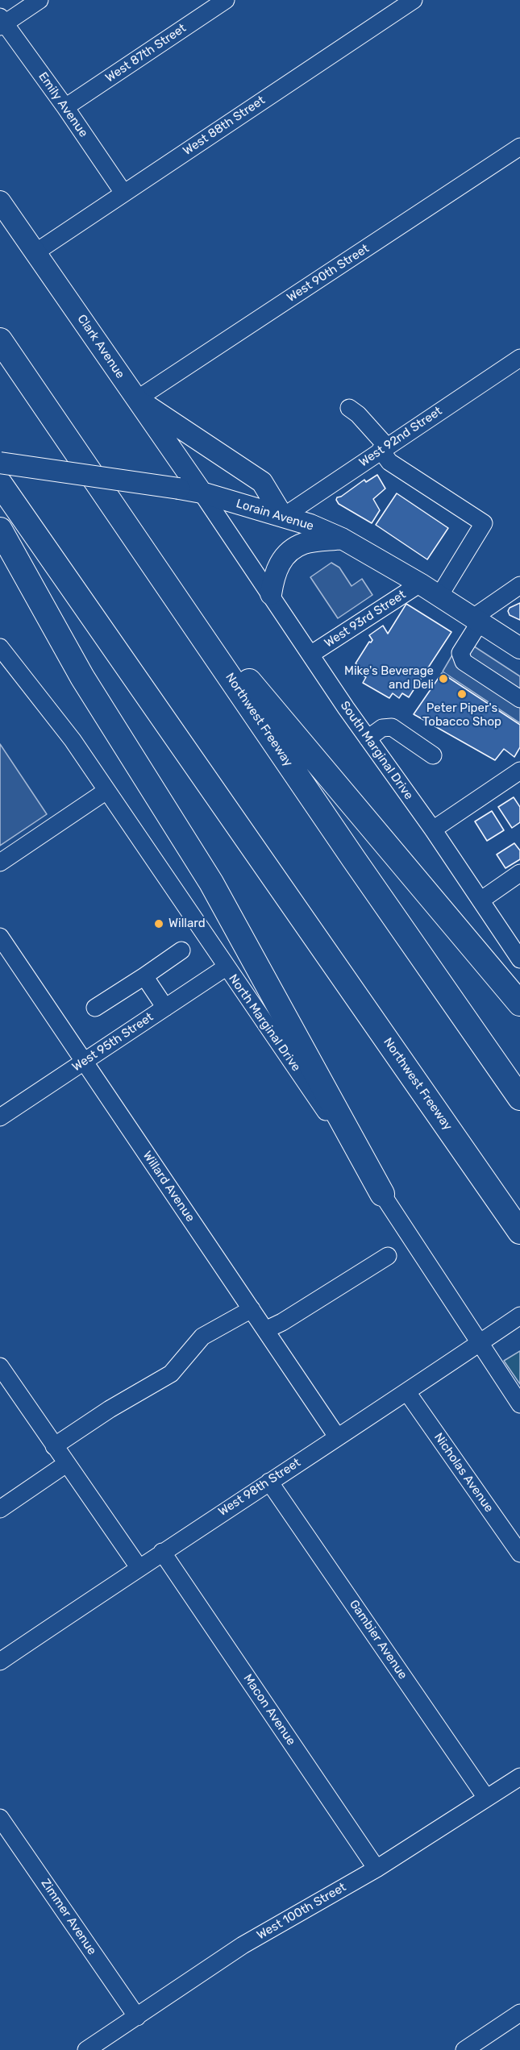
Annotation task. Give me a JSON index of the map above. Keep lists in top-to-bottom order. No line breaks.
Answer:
{"streets":{"highway":["Northwest Freeway"],"main road":["Clark Avenue","Lorain Avenue"],"street":["West 87th Street","Emily Avenue","West 88th Street","West 90th Street","West 92nd Street","West 93rd Street","South Marginal Drive","North Marginal Drive","West 95th Street","Willard Avenue","Nicholas Avenue","West 98th Street","Gambier Avenue","Macon Avenue","West 100th Street","Zimmer Avenue"]},"crossings":[["West 87th Street","Emily Avenue"],["Emily Avenue","West 88th Street"],["West 88th Street","Clark Avenue"],["West 90th Street","Clark Avenue"],["Clark Avenue","Lorain Avenue"],["Clark Avenue","South Marginal Drive"],["West 92nd Street","Lorain Avenue"],["Lorain Avenue","West 93rd Street"],["Lorain Avenue","South Marginal Drive"],["West 93rd Street","South Marginal Drive"],["North Marginal Drive","West 95th Street"],["North Marginal Drive","West 98th Street"],["West 95th Street","Willard Avenue"],["Willard Avenue","West 98th Street"],["Nicholas Avenue","West 98th Street"],["West 98th Street","Gambier Avenue"],["West 98th Street","Macon Avenue"],["Gambier Avenue","West 100th Street"],["Macon Avenue","West 100th Street"],["West 100th Street","Zimmer Avenue"]],"places":["Mike's Beverage and Deli","Peter Piper's Tobacco Shop","Willard"]}
